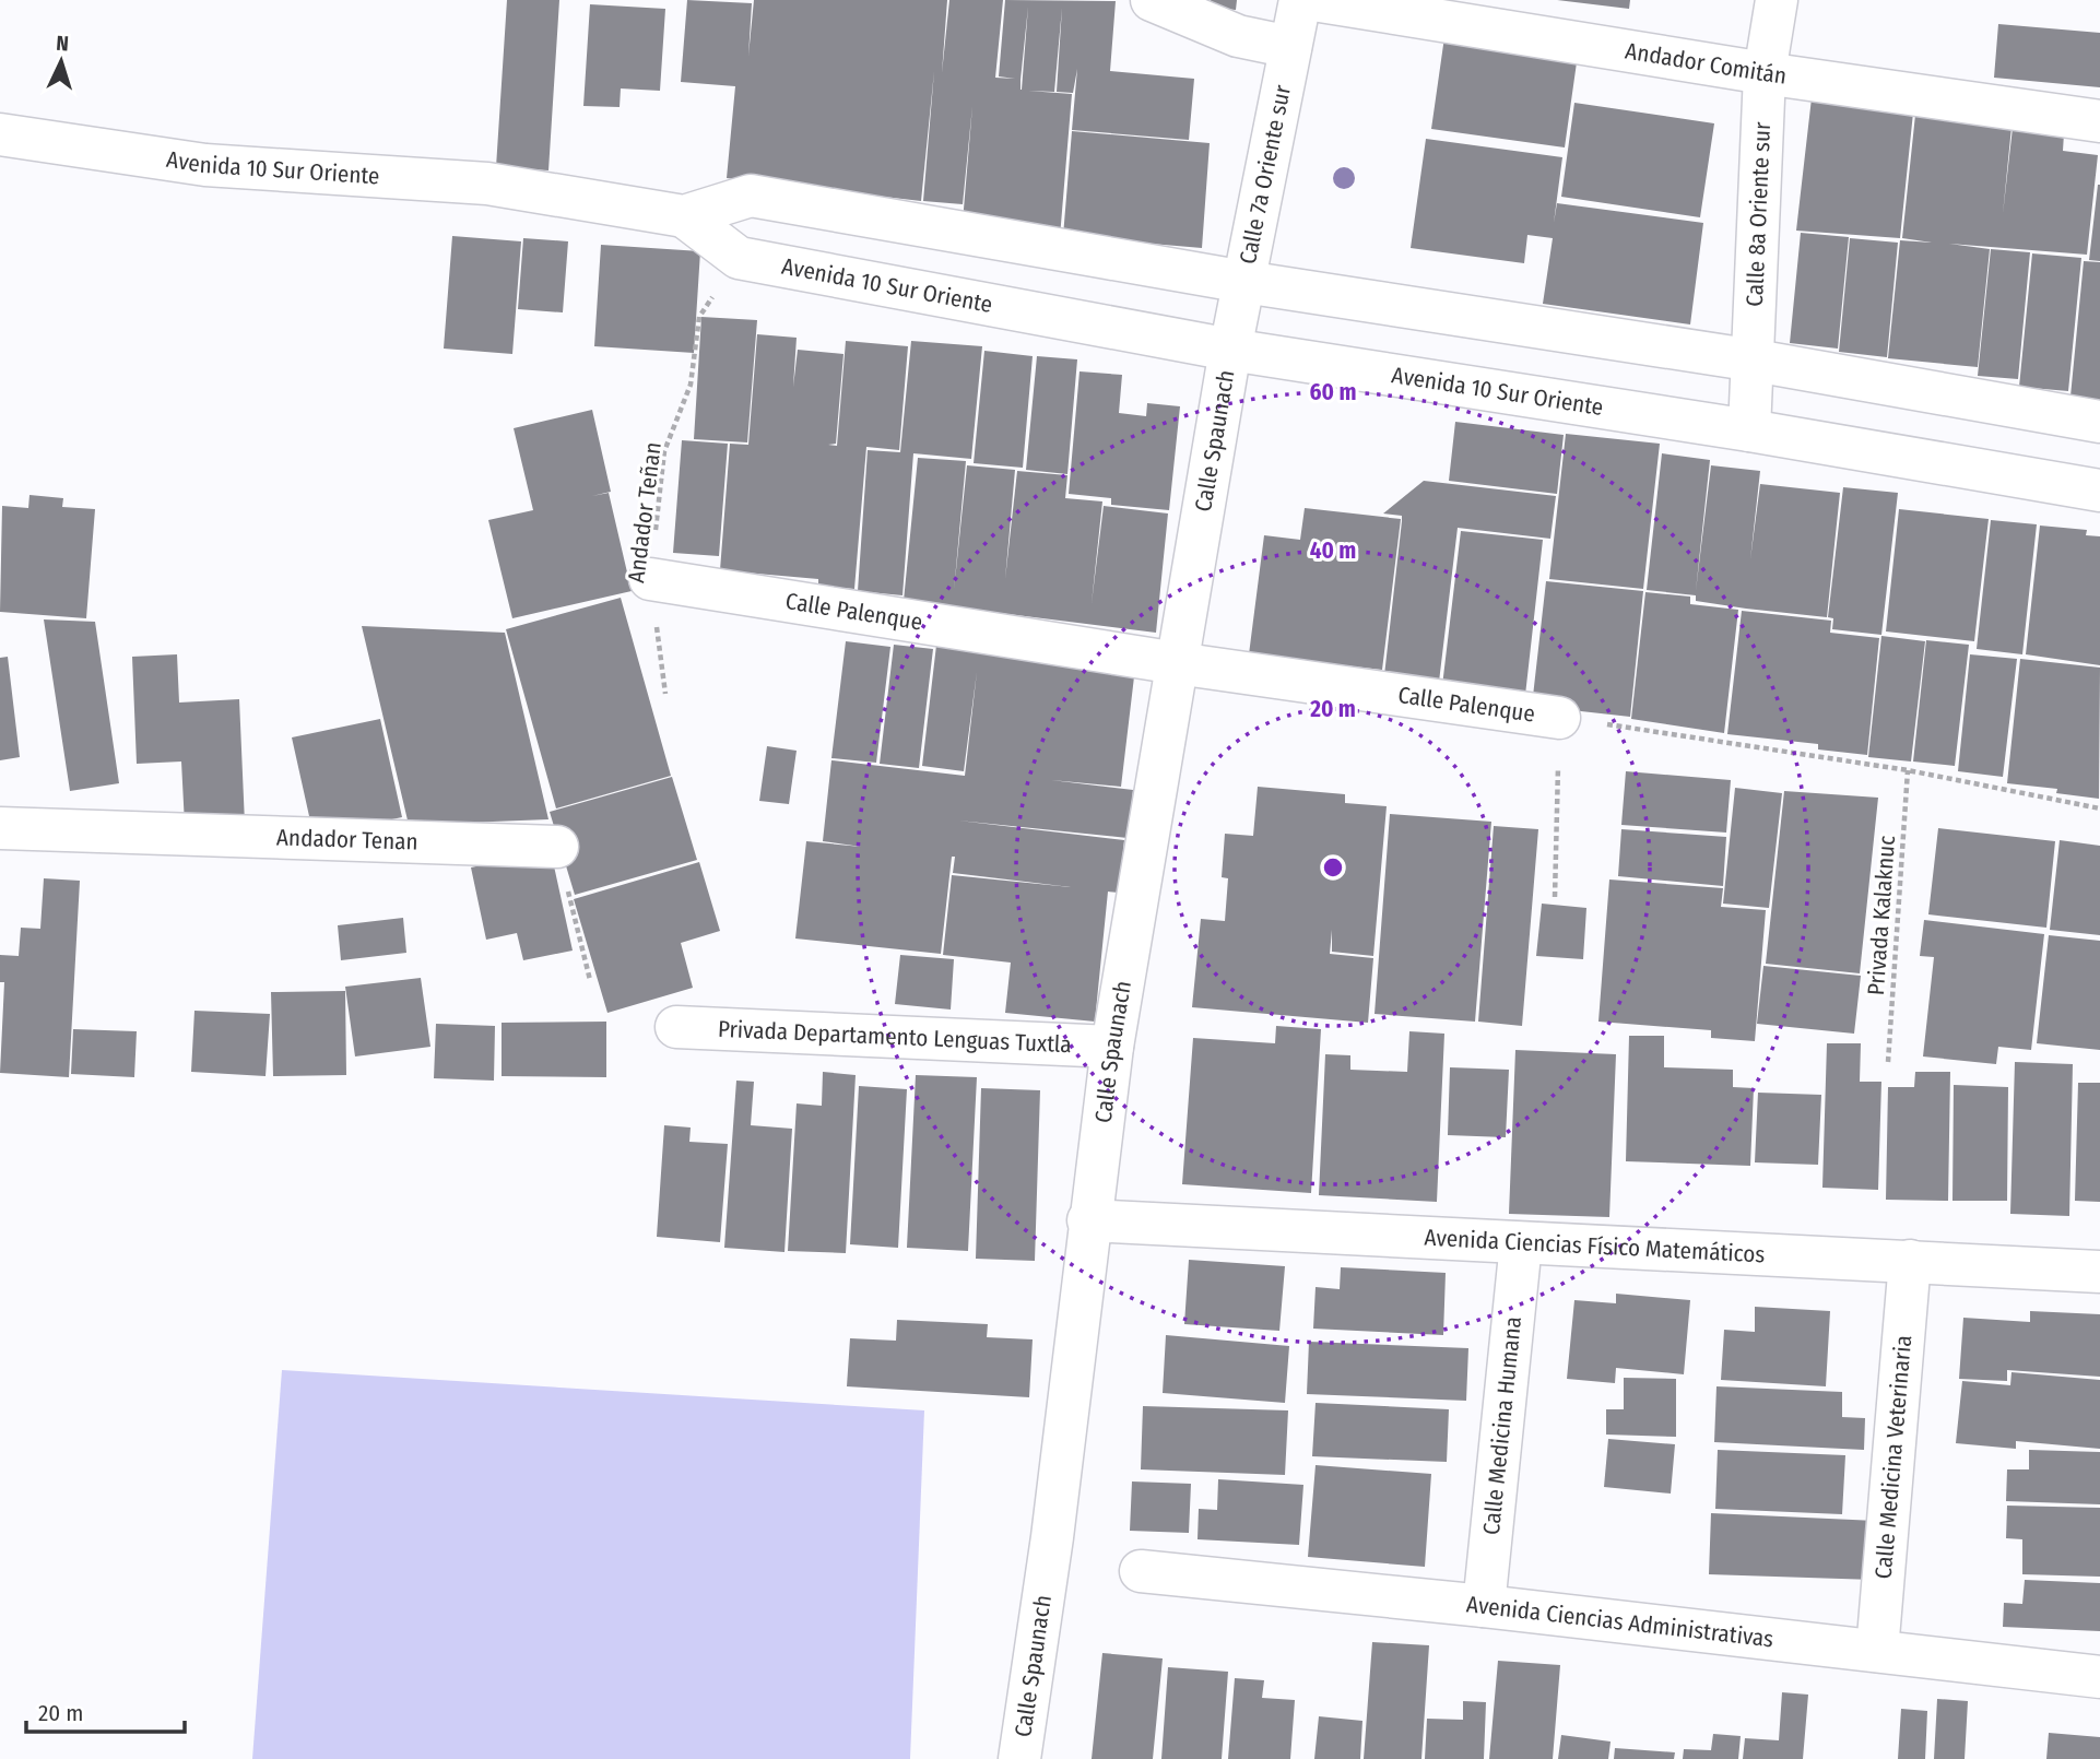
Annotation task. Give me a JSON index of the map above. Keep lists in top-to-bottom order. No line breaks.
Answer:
{"streets":{"street":["Andador Comitán","Avenida 10 Sur Oriente","Calle 7a Oriente sur","Calle 8a Oriente sur","Calle Spaunach","Calle Palenque","Andador Tenan","Privada Departamento Lenguas Tuxtla","Avenida Ciencias Físico Matemáticos","Calle Medicina Humana","Calle Medicina Veterinaria","Avenida Ciencias Administrativas"],"path":["Andador Teñan","Privada Kalaknuc"]},"crossings":[["Andador Comitán","Calle 8a Oriente sur"],["Avenida 10 Sur Oriente","Calle 7a Oriente sur"],["Avenida 10 Sur Oriente","Calle 8a Oriente sur"],["Avenida 10 Sur Oriente","Calle Spaunach"],["Avenida 10 Sur Oriente","Andador Teñan"],["Calle 7a Oriente sur","Calle Spaunach"],["Calle Spaunach","Calle Palenque"],["Calle Spaunach","Privada Departamento Lenguas Tuxtla"],["Calle Spaunach","Avenida Ciencias Físico Matemáticos"],["Andador Teñan","Calle Palenque"],["Calle Palenque","Privada Kalaknuc"],["Avenida Ciencias Físico Matemáticos","Calle Medicina Humana"],["Avenida Ciencias Físico Matemáticos","Calle Medicina Veterinaria"],["Calle Medicina Humana","Avenida Ciencias Administrativas"],["Calle Medicina Veterinaria","Avenida Ciencias Administrativas"]],"scale_bar":"20 m","north":"top","rings":["60 m","40 m","20 m"]}
